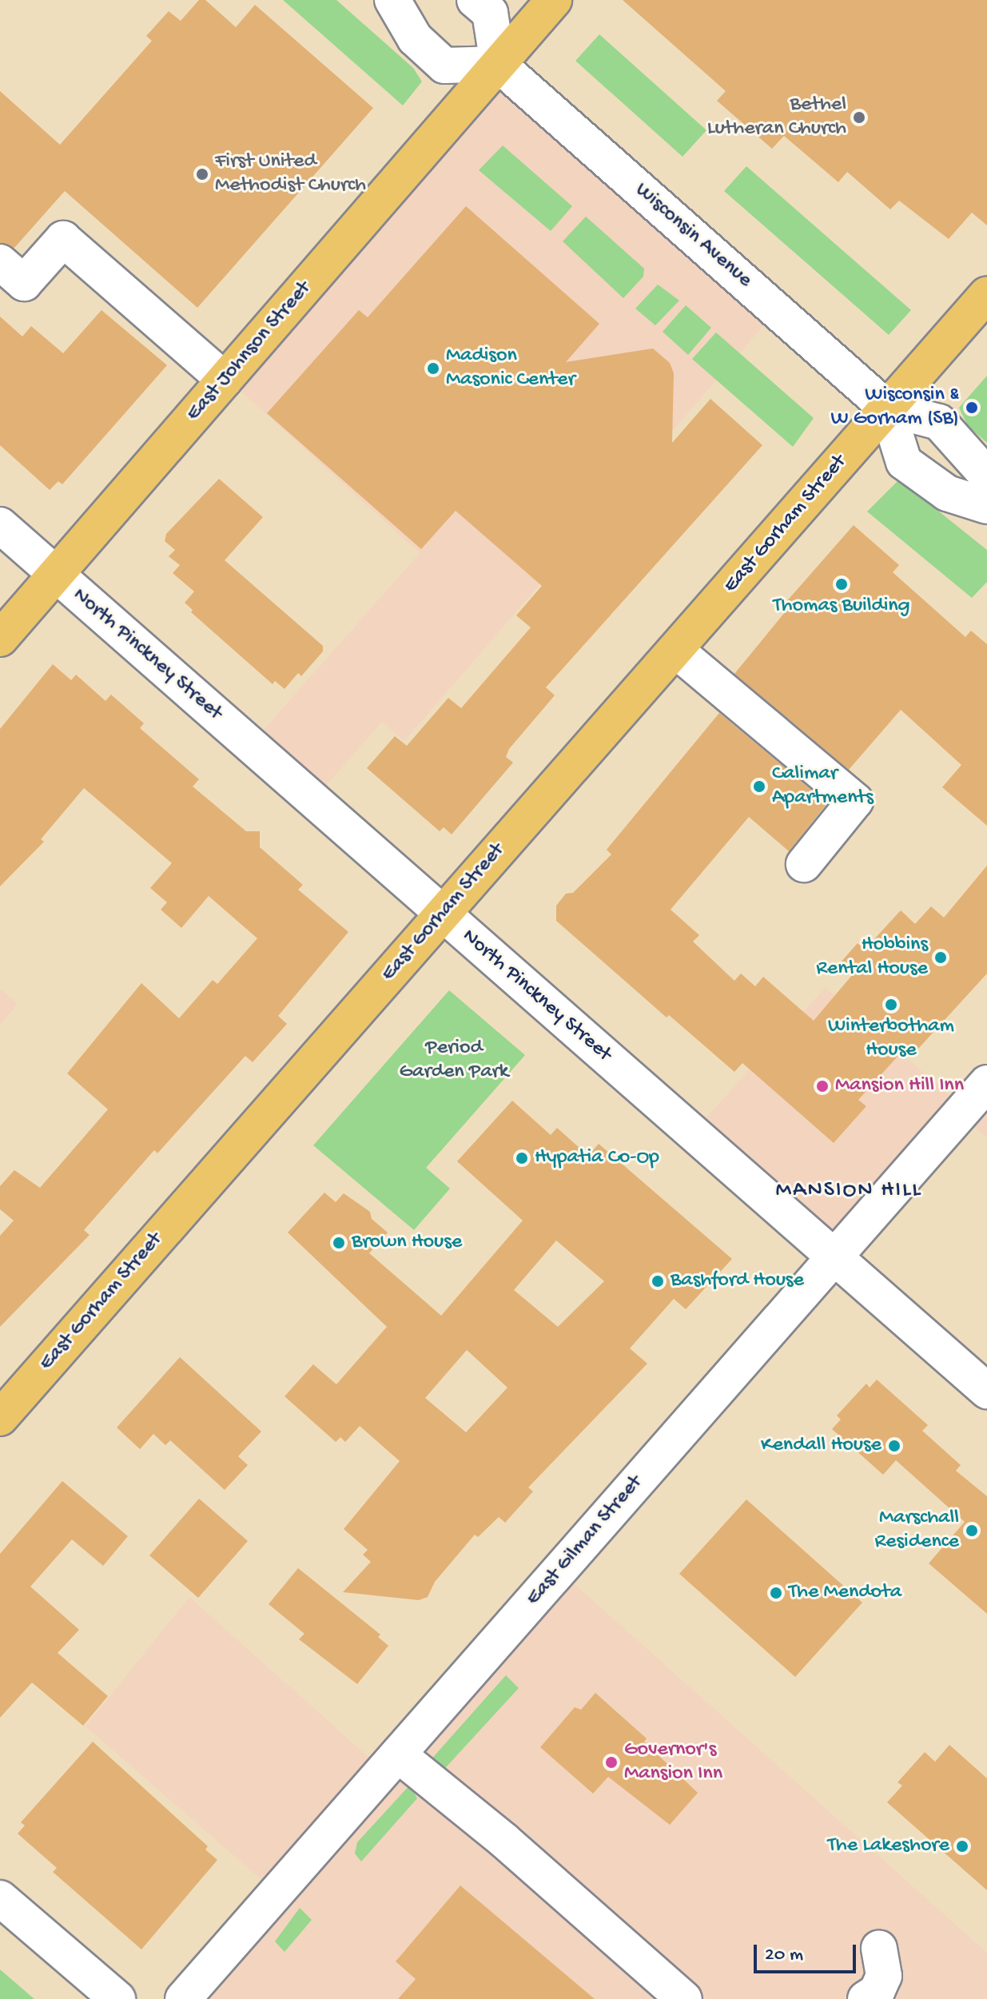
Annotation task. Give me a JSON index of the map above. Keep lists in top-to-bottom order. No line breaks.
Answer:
{"streets":{"main road":["East Johnson Street","East Gorham Street"],"street":["Wisconsin Avenue","North Pinckney Street","East Gilman Street"]},"crossings":[["Wisconsin Avenue","East Johnson Street"],["Wisconsin Avenue","East Gorham Street"],["East Johnson Street","North Pinckney Street"],["East Gorham Street","North Pinckney Street"],["North Pinckney Street","East Gilman Street"]],"districts":["MANSION HILL"],"parks":["Period Garden Park"],"places":["Bethel Lutheran Church","First United Methodist Church","Madison Masonic Center","Wisconsin & W Gorham (SB)","Thomas Building","Calimar Apartments","Hobbins Rental House","Winterbotham House","Mansion Hill Inn","Hypatia Co-Op","Brown House","Bashford House","Kendall House","Marschall Residence","The Mendota","Governor's Mansion Inn","The Lakeshore"],"scale_bar":"20 m"}
